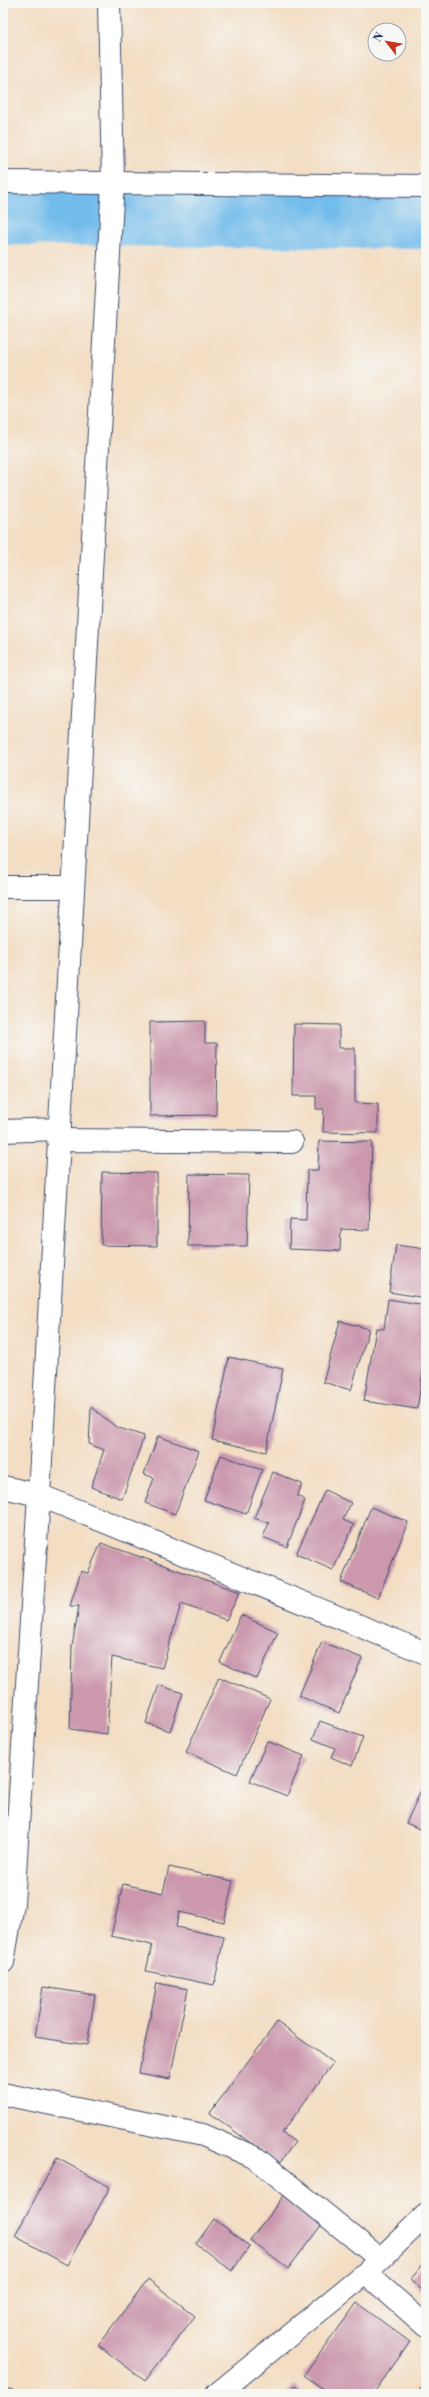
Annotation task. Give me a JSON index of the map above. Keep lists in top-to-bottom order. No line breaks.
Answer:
{"north":"top left"}
